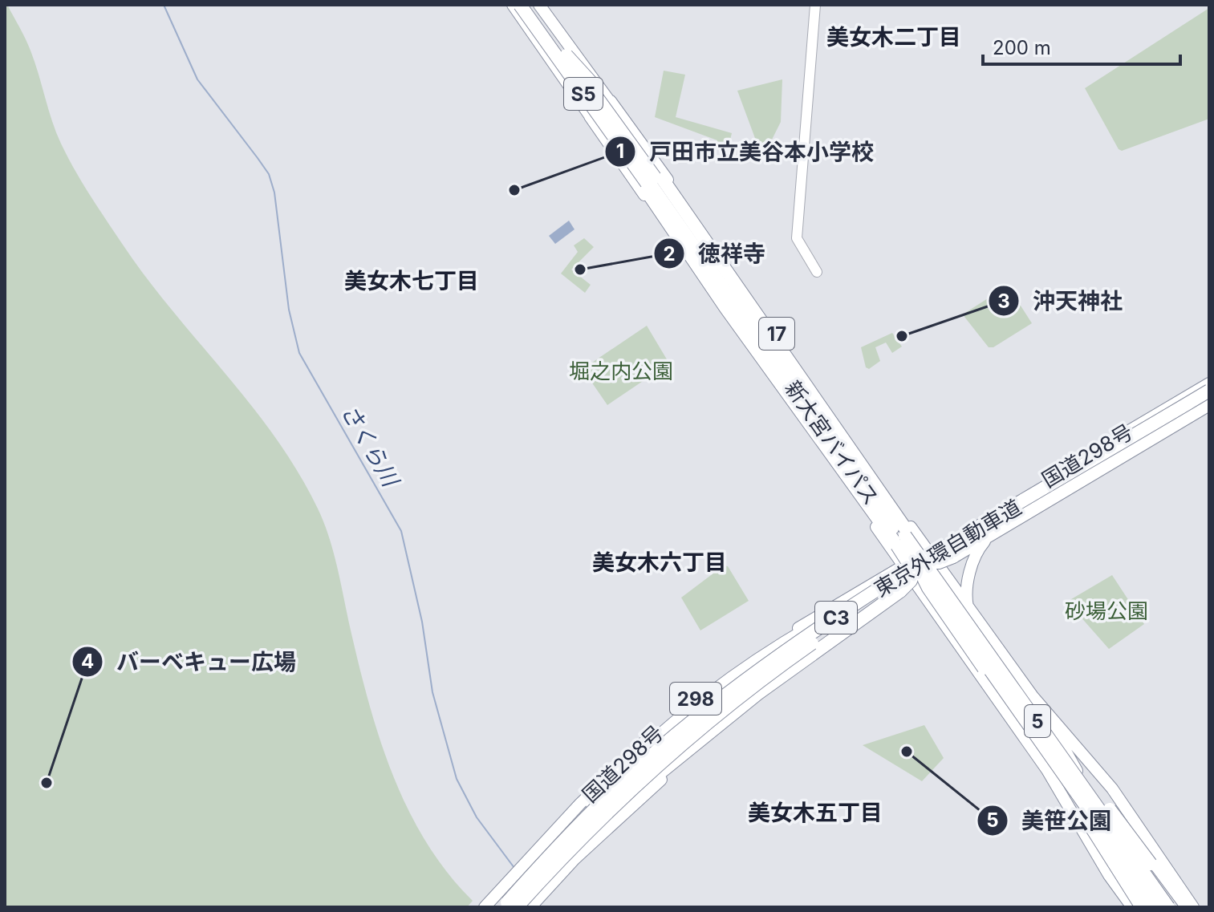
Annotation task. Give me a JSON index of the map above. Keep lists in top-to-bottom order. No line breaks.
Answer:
{"streets":{"highway":["S5","17","新大宮バイパス","国道298号","東京外環自動車道","C3","298","5"]},"crossings":[["S5","新大宮バイパス"],["S5","5"],["17","新大宮バイパス"],["17","国道298号"],["17","5"],["新大宮バイパス","5"]],"districts":["美女木二丁目","美女木七丁目","美女木六丁目","美女木五丁目"],"water":["さくら川"],"parks":["堀之内公園","砂場公園"],"places":["戸田市立美谷本小学校","徳祥寺","沖天神社","美笹公園","バーベキュー広場"],"scale_bar":"200 m"}
